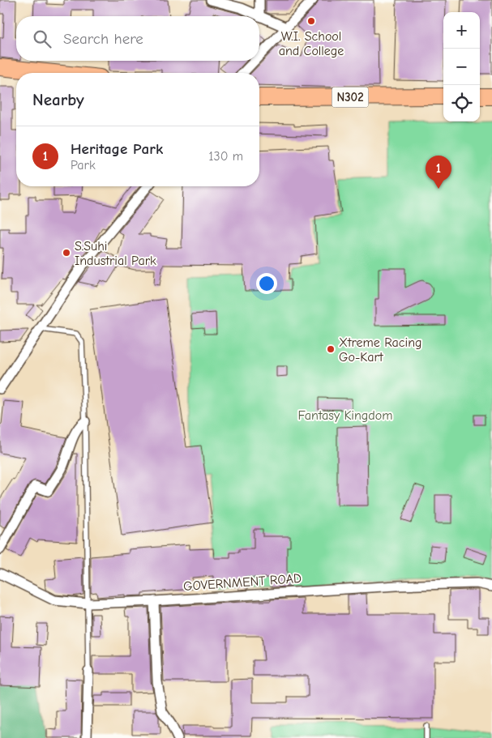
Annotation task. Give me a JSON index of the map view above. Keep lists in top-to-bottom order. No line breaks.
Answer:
{"streets":{"highway":["N302"],"street":["GOVERNMENT ROAD"]},"parks":["Fantasy Kingdom"],"places":["W.I. School and College","S.Suhi Industrial Park","Xtreme Racing Go-Kart"],"page":{"map_buttons":["+","−"],"search":"Search here","heading":"Nearby","list":[{"mark":"1","name":"Heritage Park","note":"Park","value":"130 m"}],"pins":"1"}}
